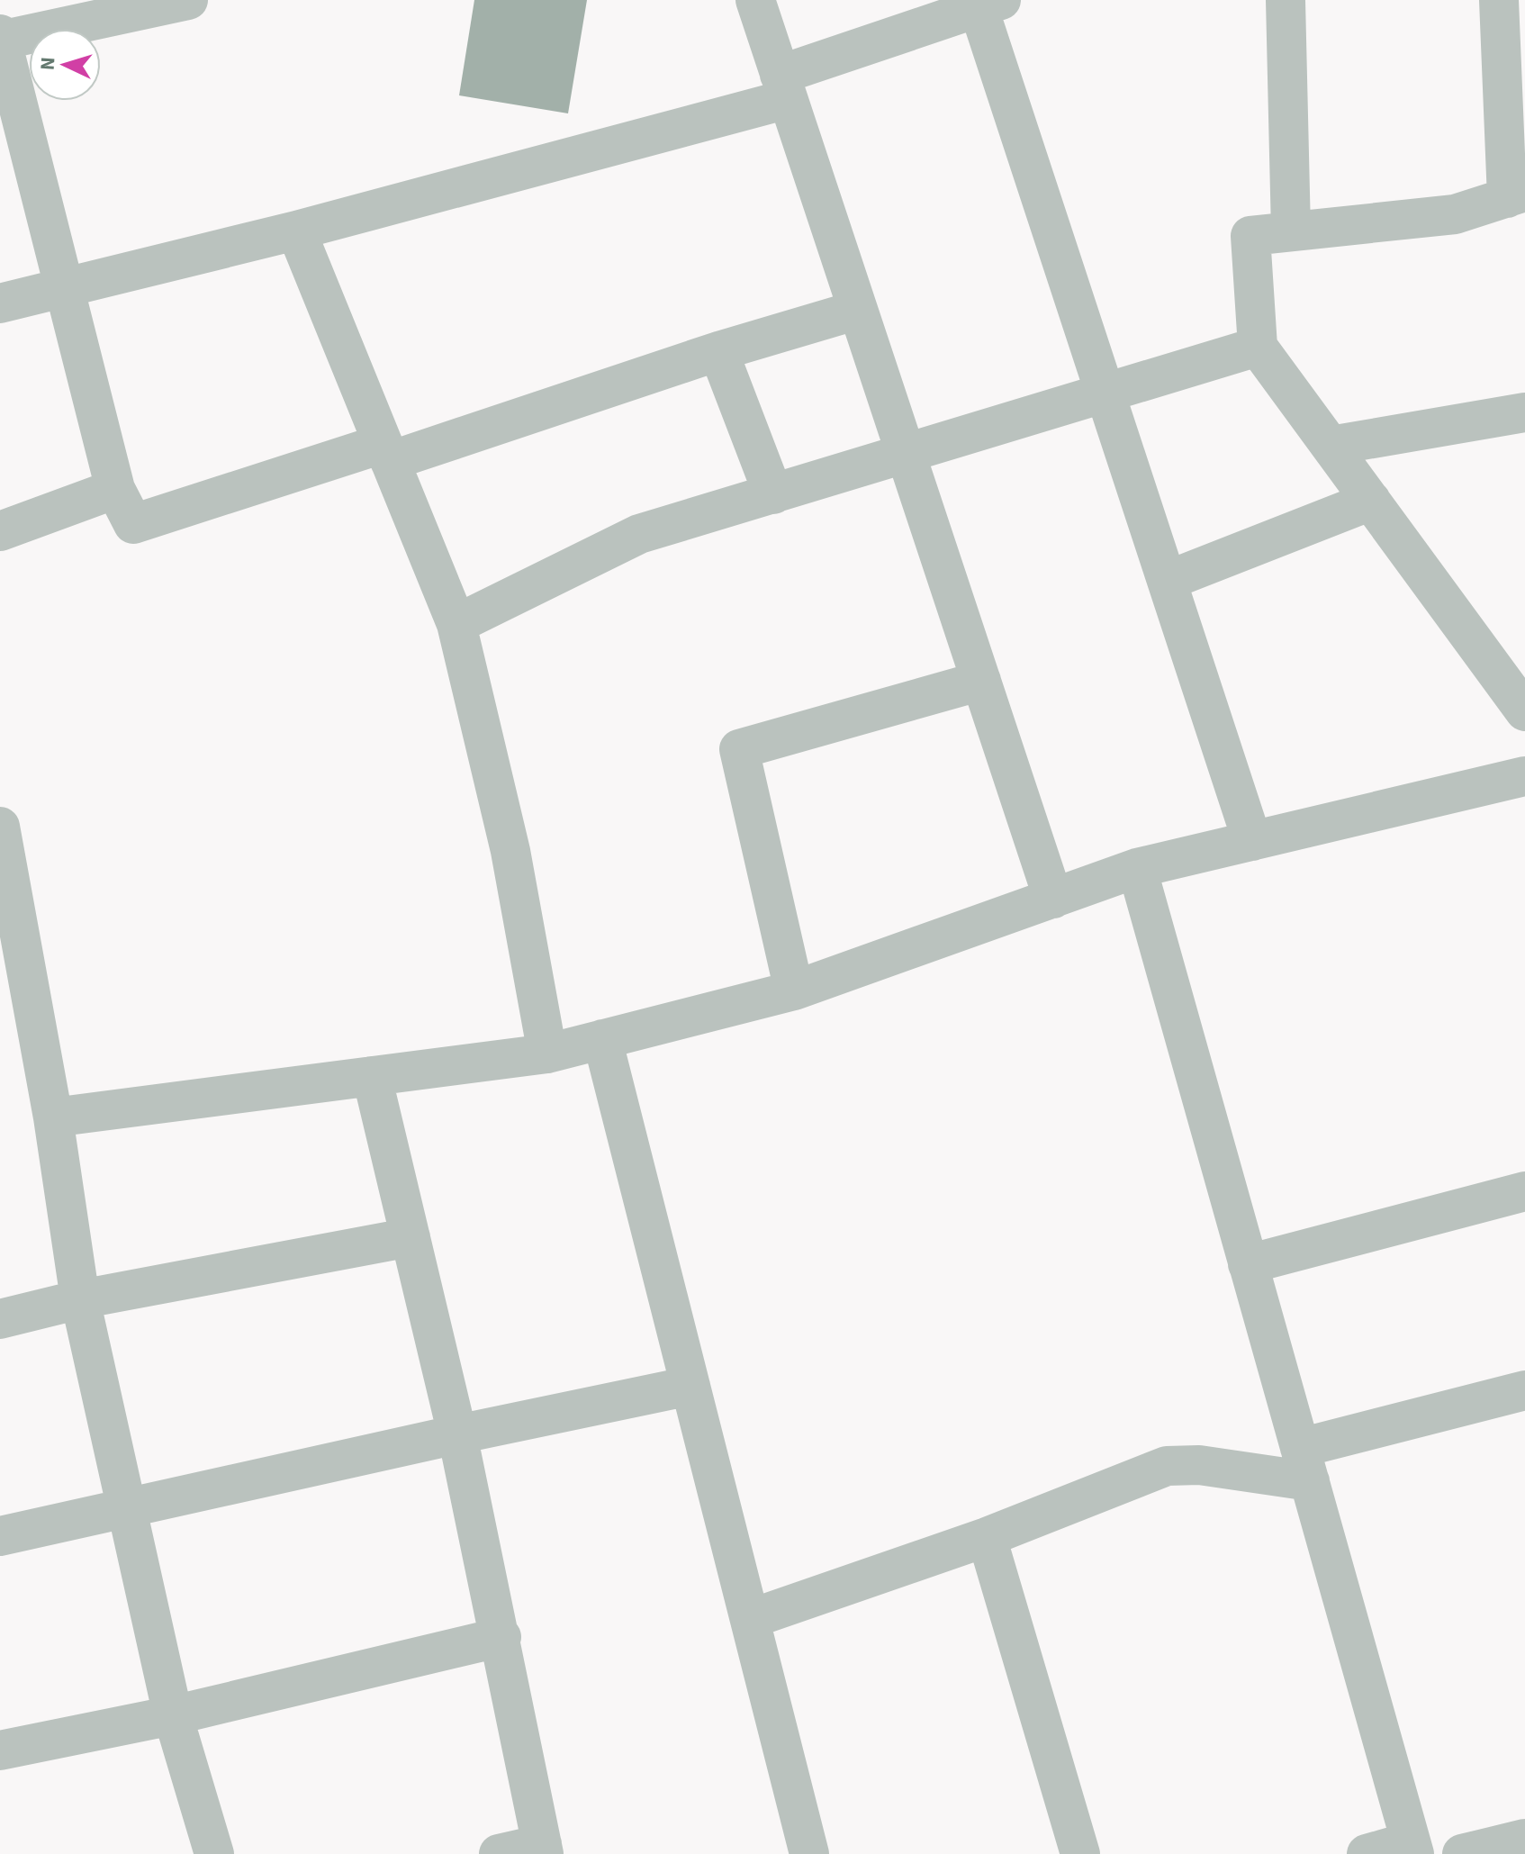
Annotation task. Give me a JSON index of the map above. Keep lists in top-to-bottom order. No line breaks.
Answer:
{"north":"left"}
